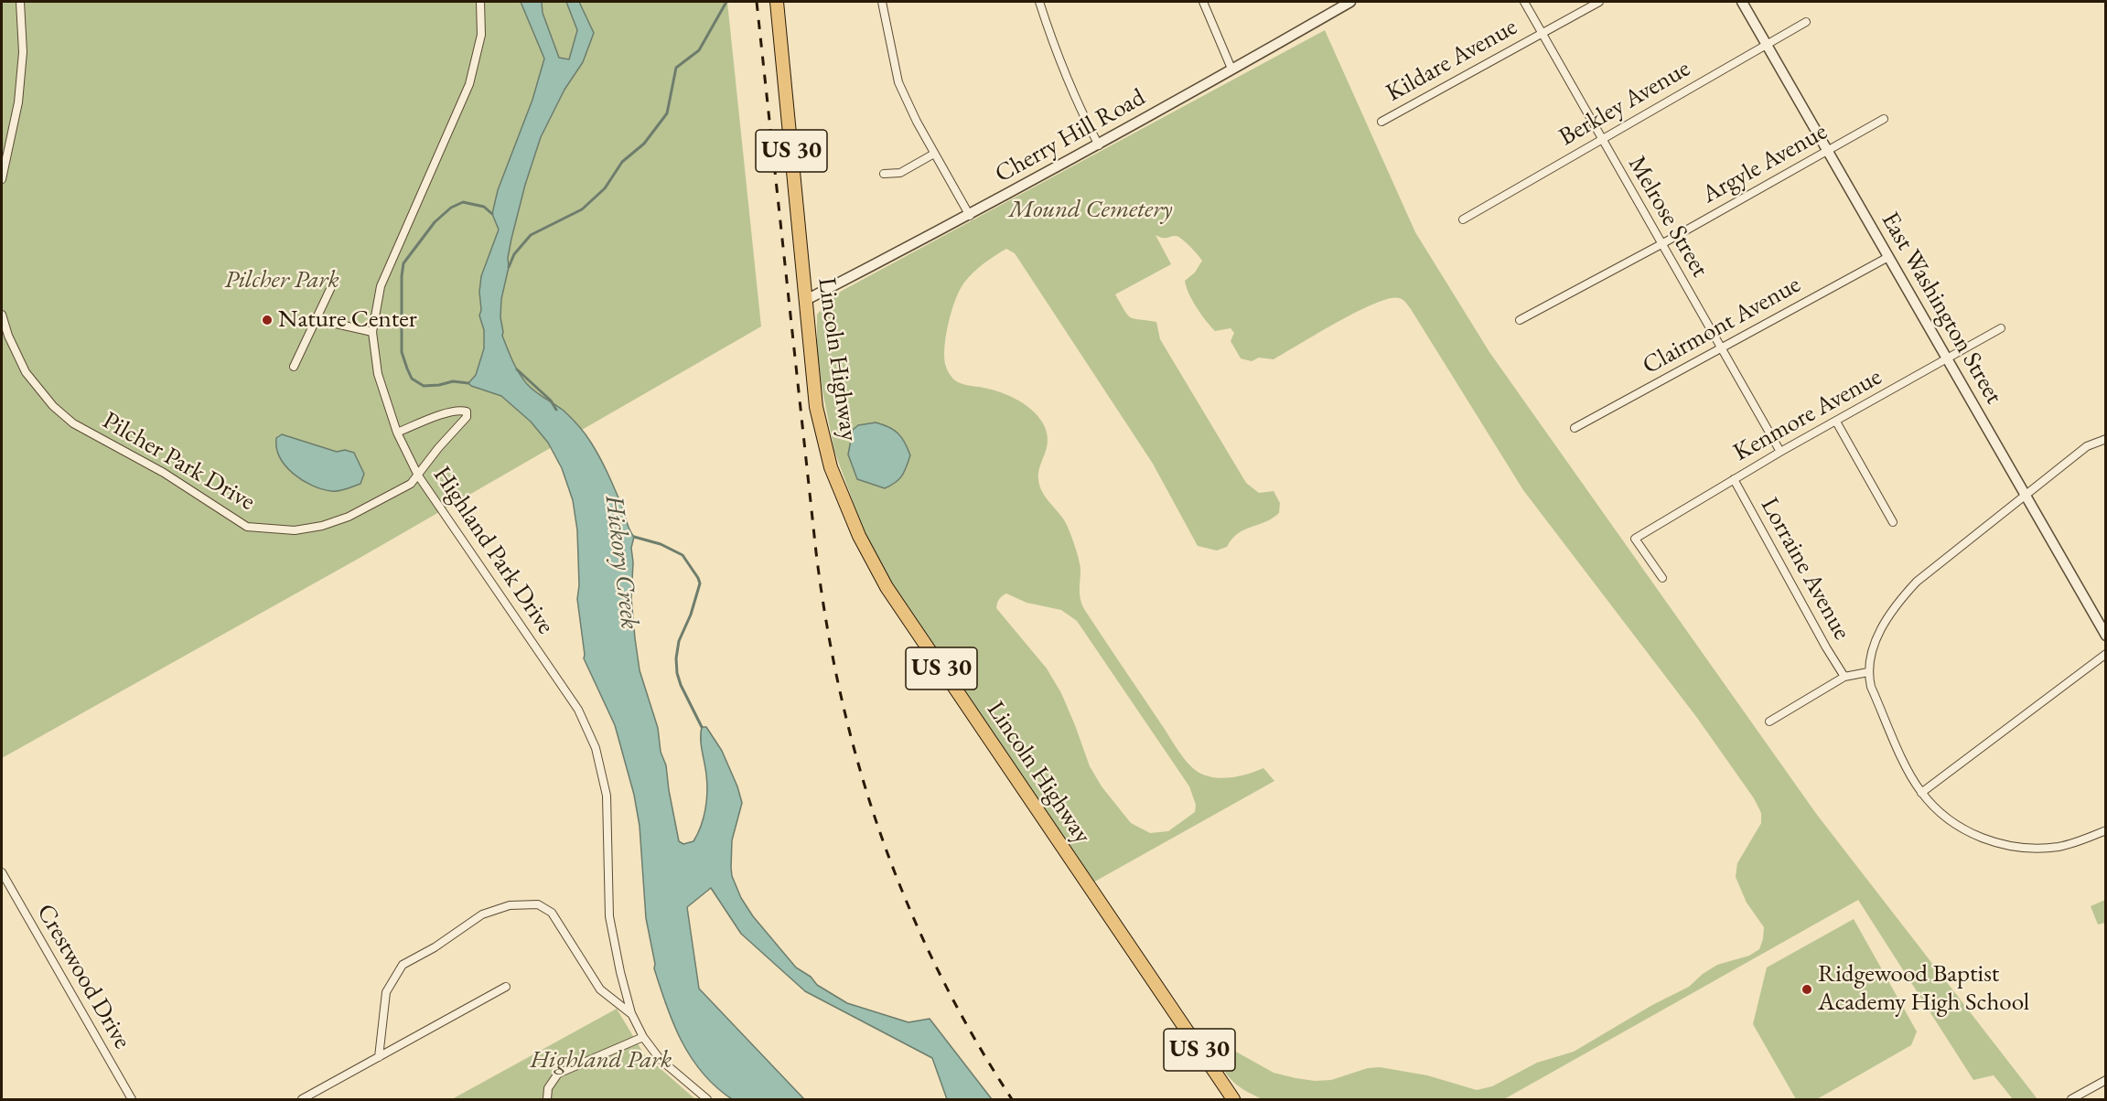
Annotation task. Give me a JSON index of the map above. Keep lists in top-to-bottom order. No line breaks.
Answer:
{"streets":{"main road":["US 30","Lincoln Highway"],"street":["Kildare Avenue","Berkley Avenue","Cherry Hill Road","Argyle Avenue","Melrose Street","East Washington Street","Clairmont Avenue","Kenmore Avenue","Pilcher Park Drive","Highland Park Drive","Lorraine Avenue","Crestwood Drive"]},"crossings":[["Kildare Avenue","Melrose Street"],["Berkley Avenue","Melrose Street"],["Berkley Avenue","East Washington Street"],["Cherry Hill Road","Lincoln Highway"],["Argyle Avenue","Melrose Street"],["Argyle Avenue","East Washington Street"],["Melrose Street","Clairmont Avenue"],["Melrose Street","Kenmore Avenue"],["East Washington Street","Clairmont Avenue"],["East Washington Street","Kenmore Avenue"],["Kenmore Avenue","Lorraine Avenue"],["Pilcher Park Drive","Highland Park Drive"]],"water":["Hickory Creek"],"parks":["Mound Cemetery","Pilcher Park","Highland Park"],"places":["Nature Center","Ridgewood Baptist Academy High School"]}
